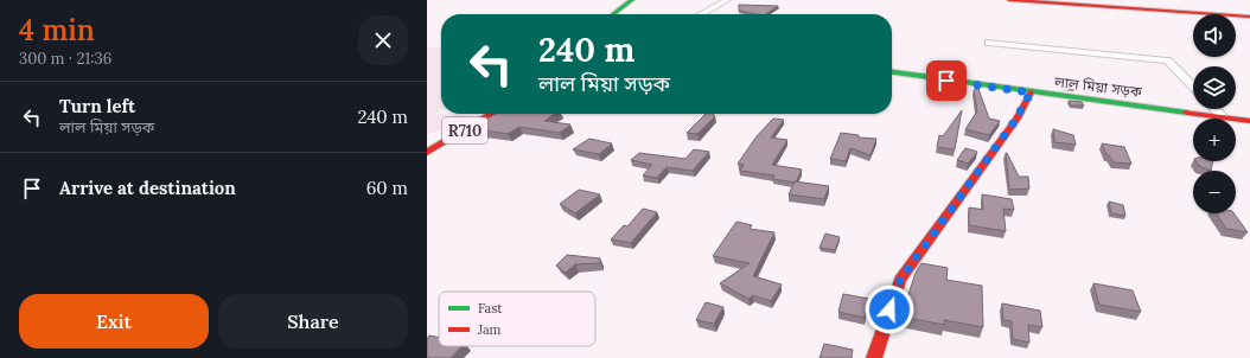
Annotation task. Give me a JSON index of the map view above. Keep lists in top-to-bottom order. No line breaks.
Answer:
{"streets":{"street":["লাল মিয়া সড়ক","R710"]},"legend":["Fast","Jam"],"page":{"heading":["4 min","300 m · 21:36"],"map_buttons":["+","−"],"turn":["240 m","লাল মিয়া সড়ক"],"list":[{"name":"Turn left","note":"লাল মিয়া সড়ক","value":"240 m"},{"name":"Arrive at destination","value":"60 m"}],"buttons":["Exit","Share"]}}
